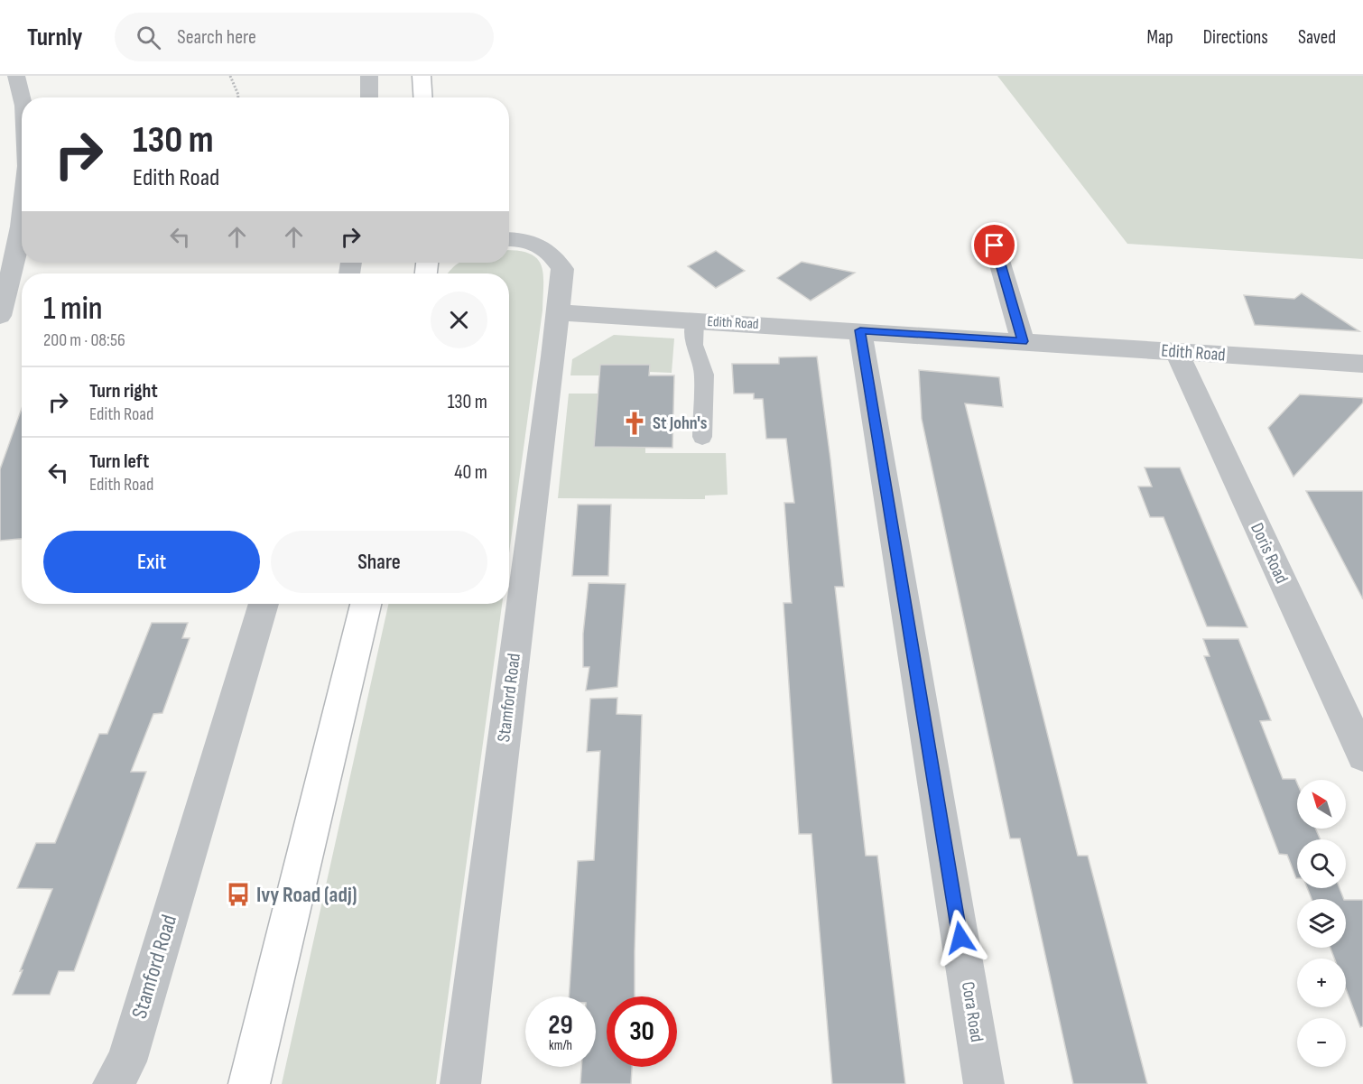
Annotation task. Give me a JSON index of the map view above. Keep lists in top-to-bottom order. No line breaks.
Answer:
{"streets":{"street":["Edith Road","Doris Road","Stamford Road","Cora Road"]},"crossings":[["Edith Road","Doris Road"],["Edith Road","Stamford Road"],["Edith Road","Cora Road"]],"places":{"church":["St John's"],"bus stop":["Ivy Road (adj)"]},"north":"top left","page":{"header":"Turnly","search":"Search here","nav":["Map","Directions","Saved"],"turn":["130 m","Edith Road"],"heading":["1 min","200 m · 08:56"],"list":[{"name":"Turn right","note":"Edith Road","value":"130 m"},{"name":"Turn left","note":"Edith Road","value":"40 m"}],"buttons":["Exit","Share"],"map_buttons":["+","−"],"speed":"29 km/h","limit":"30"}}
